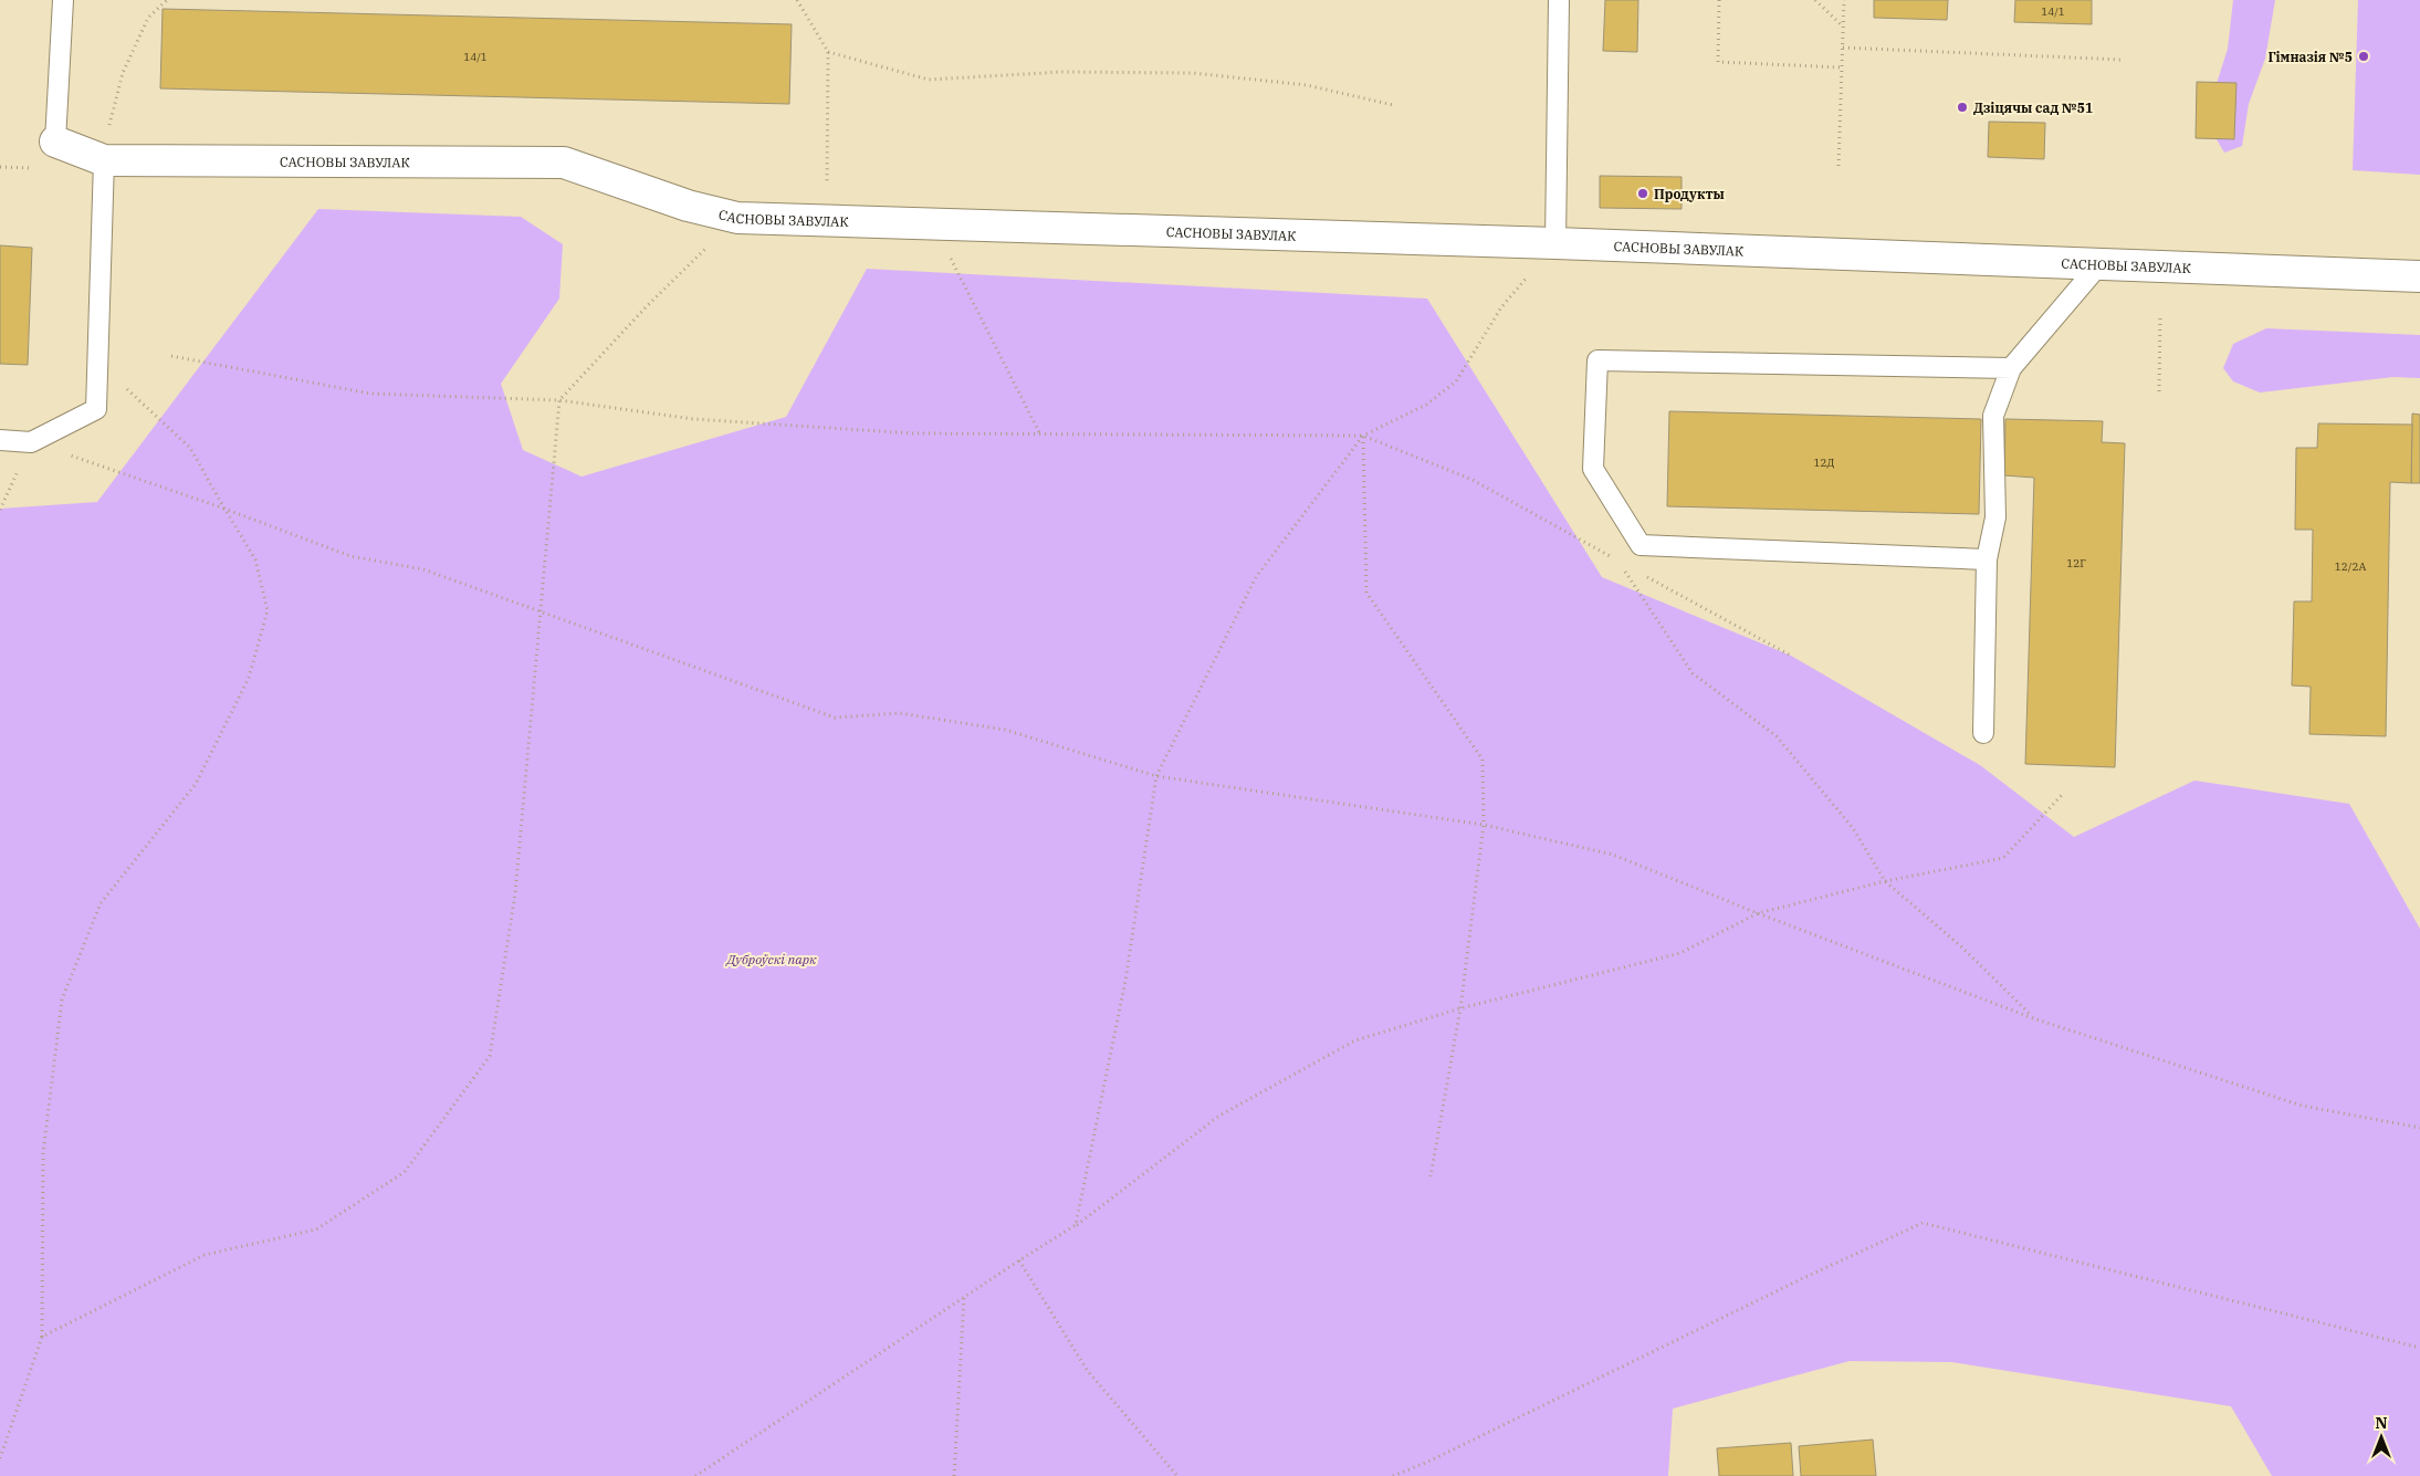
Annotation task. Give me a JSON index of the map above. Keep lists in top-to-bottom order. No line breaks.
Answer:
{"streets":{"street":["САСНОВЫ ЗАВУЛАК"]},"parks":["Дуброўскі парк"],"places":["Гімназія №5","Дзіцячы сад №51","Продукты"],"house_numbers":["14/1","14/1","12Д","12Г","12/2А"],"north":"top"}
